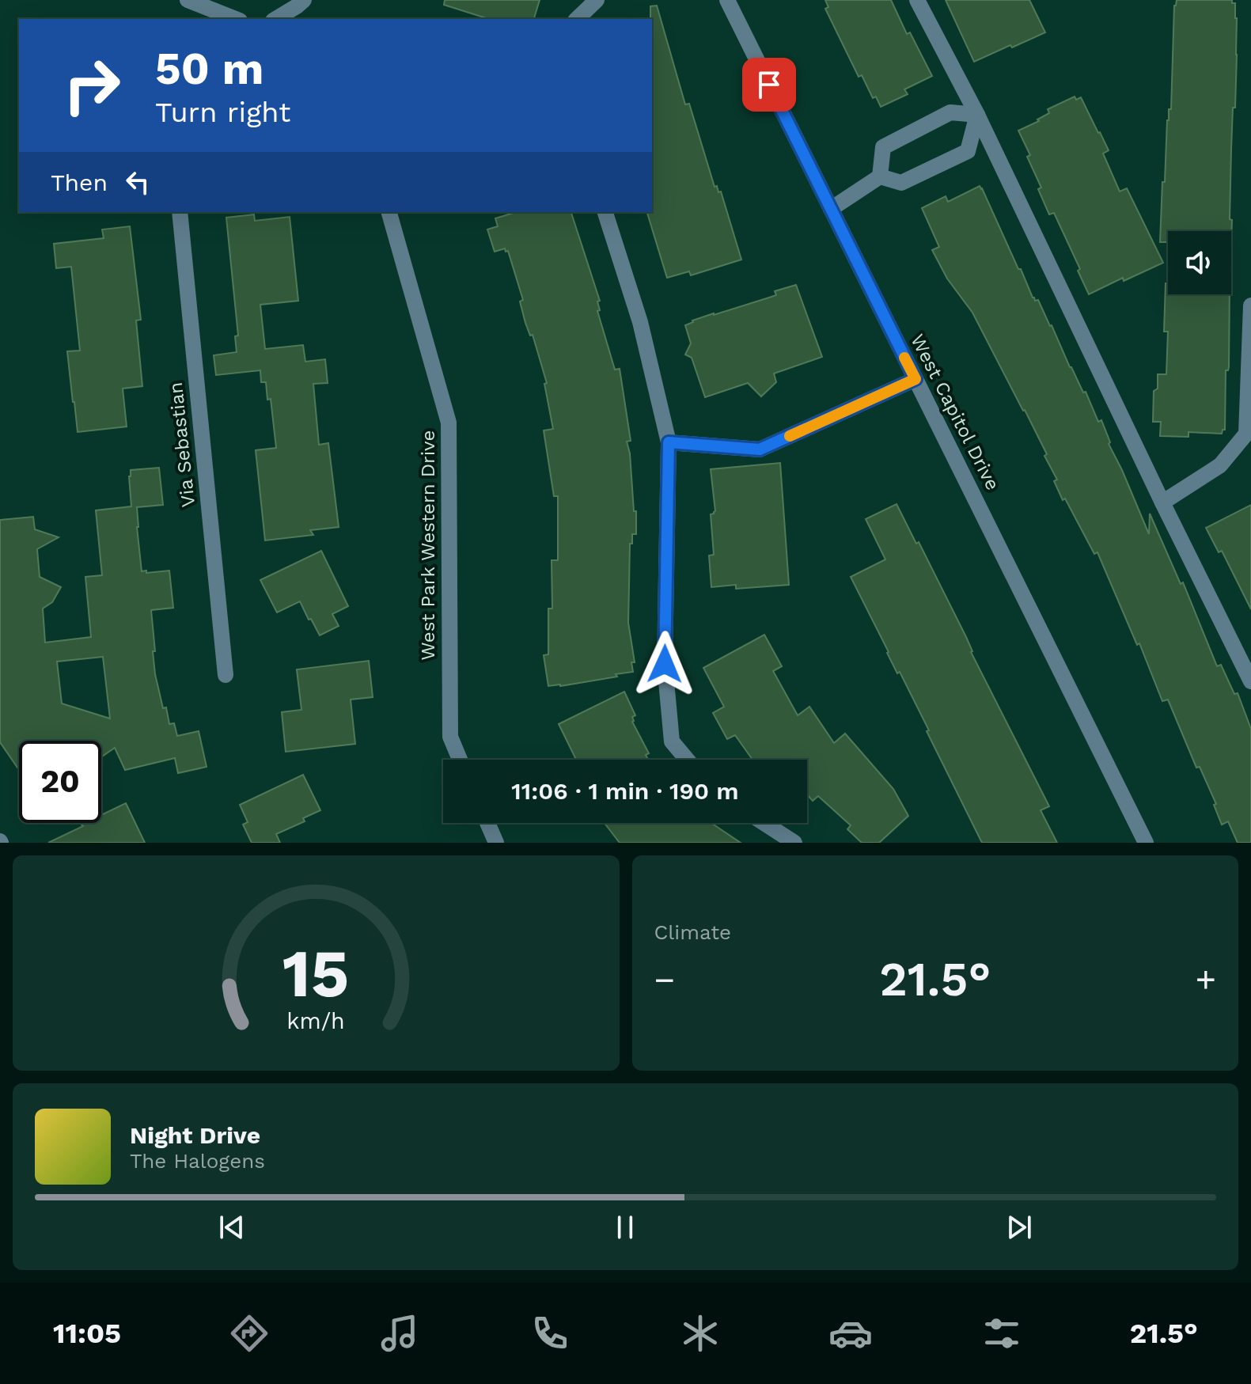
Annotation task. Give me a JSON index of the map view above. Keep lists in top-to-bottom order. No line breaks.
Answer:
{"streets":{"street":["West Capitol Drive","Via Sebastian","West Park Western Drive"]},"page":{"turn":["50 m","Turn right"],"then":"Then","limit":"20","trip":"11:06 · 1 min · 190 m","tile":"Climate","heat":["−","21.5°","+"],"song":["Night Drive","The Halogens"],"tabs":["11:05","21.5°"],"gauge":["15","km/h"]}}
